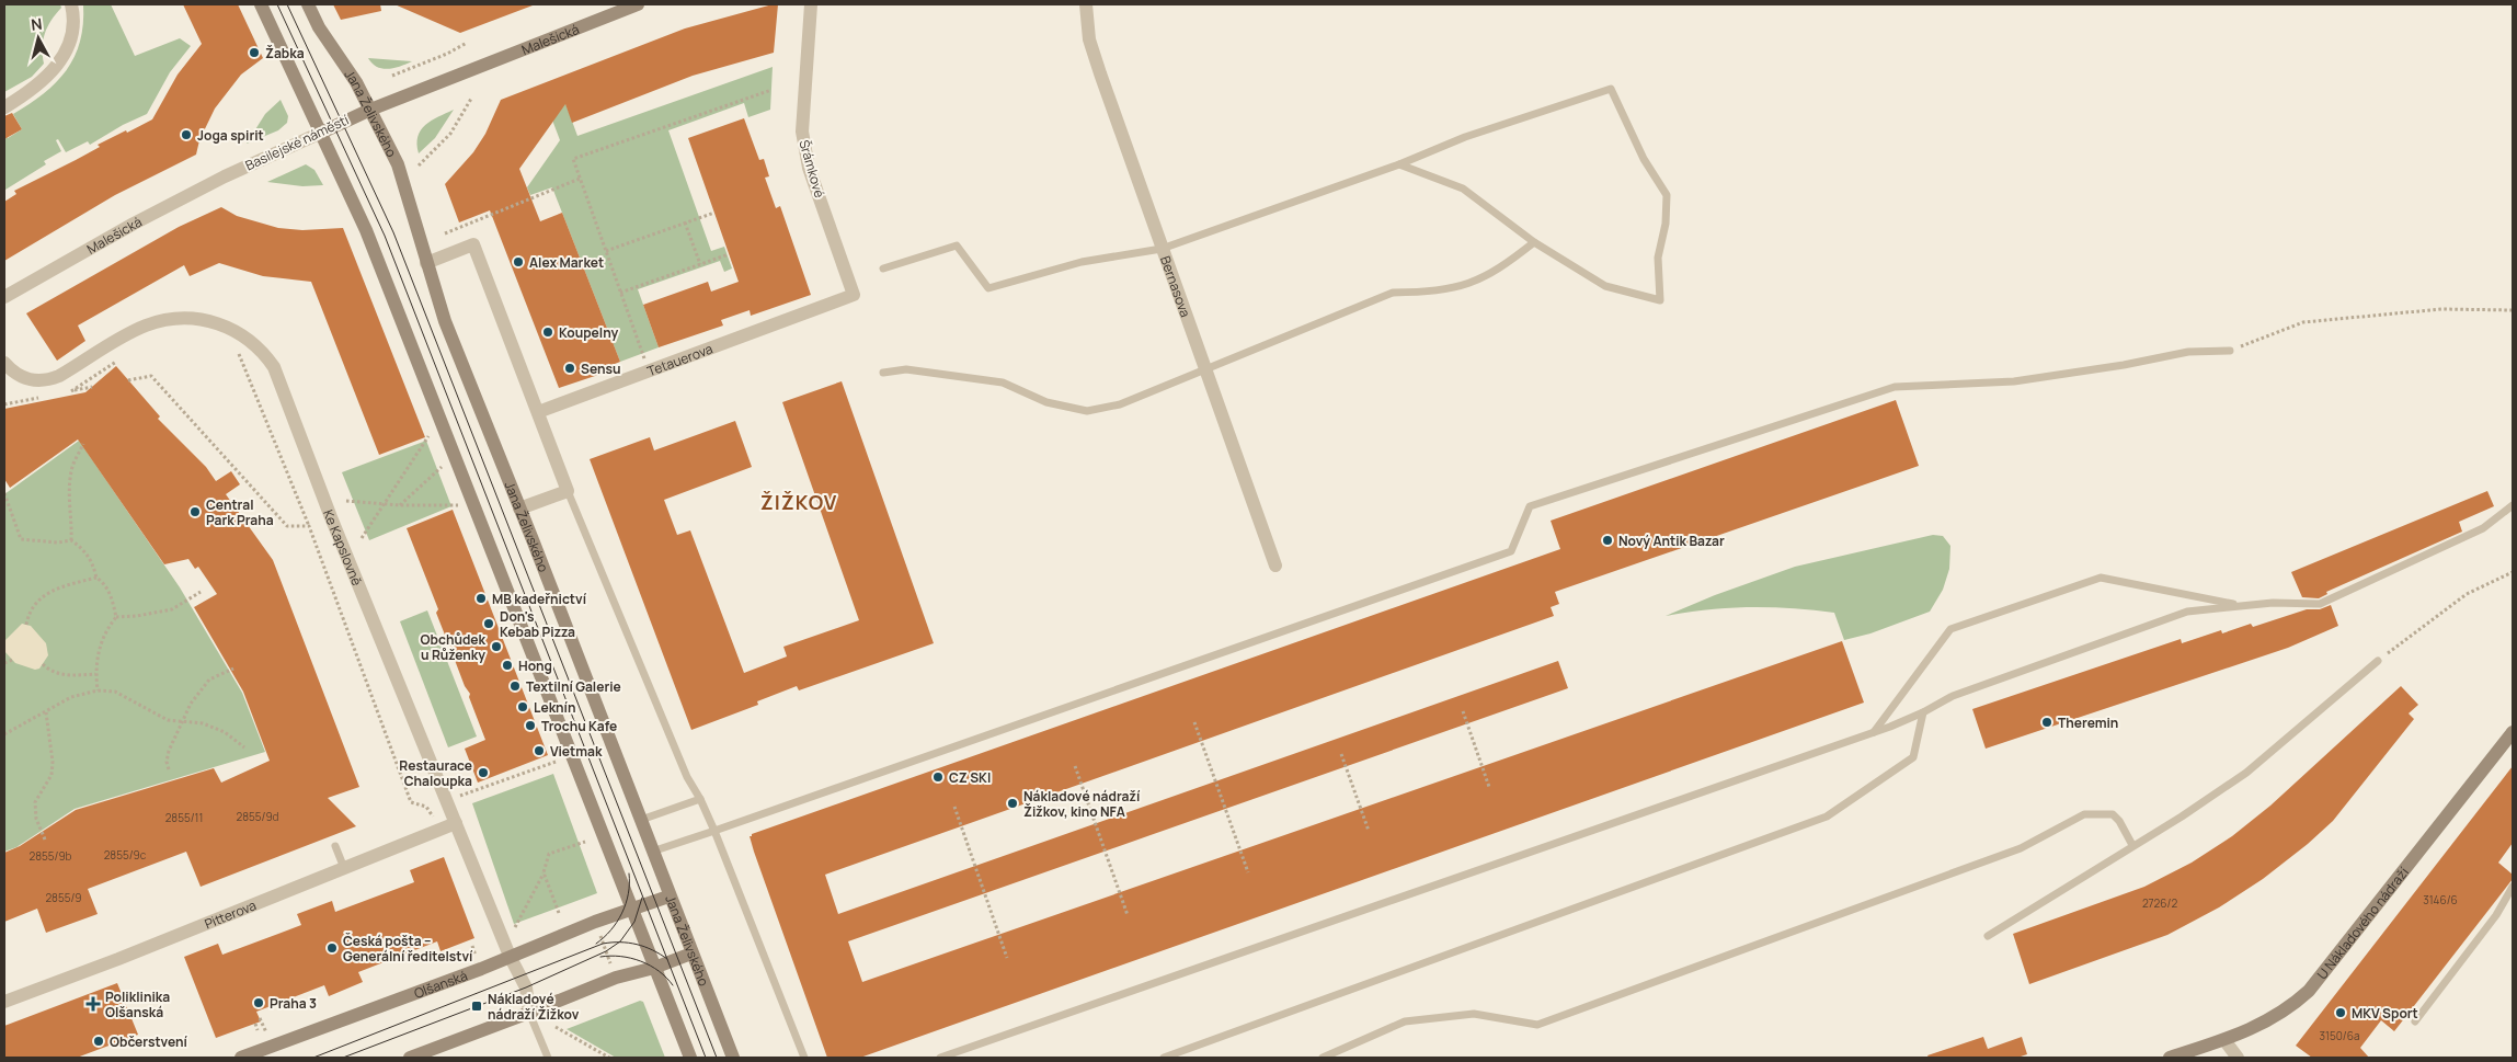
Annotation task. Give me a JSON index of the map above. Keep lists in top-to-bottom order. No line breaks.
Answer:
{"streets":{"main road":["Malešická","Jana Želivského","Basilejské náměstí","U Nákladového nádraží","Olšanská"],"street":["Šrámkové","Bernasova","Tetauerova","Ke Kapslovně","Pitterova"]},"crossings":[["Malešická","Basilejské náměstí"],["Jana Želivského","Basilejské náměstí"],["Jana Želivského","Olšanská"],["Šrámkové","Tetauerova"],["Ke Kapslovně","Pitterova"],["Ke Kapslovně","Olšanská"]],"districts":["ŽIŽKOV"],"places":{"other":["Žabka","Joga spirit","Alex Market","Koupelny","Sensu","Central Park Praha","Nový Antik Bazar","MB kadeřnictví","Don's Kebab Pizza","Obchůdek u Růženky","Hong","Textilní Galerie","Leknín","Theremin","Trochu Kafe","Vietmak","Restaurace Chaloupka","CZ SKI","Nákladové nádraží Žižkov, kino NFA","Česká pošta – Generální ředitelství","Praha 3","MKV Sport","Občerstvení"],"health":["Poliklinika Olšanská"],"transit":["Nákladové nádraží Žižkov"]},"house_numbers":["2855/9d","2855/11","2855/9c","2855/9b","2855/9","3146/6","2726/2","3150/6a"],"north":"top"}
